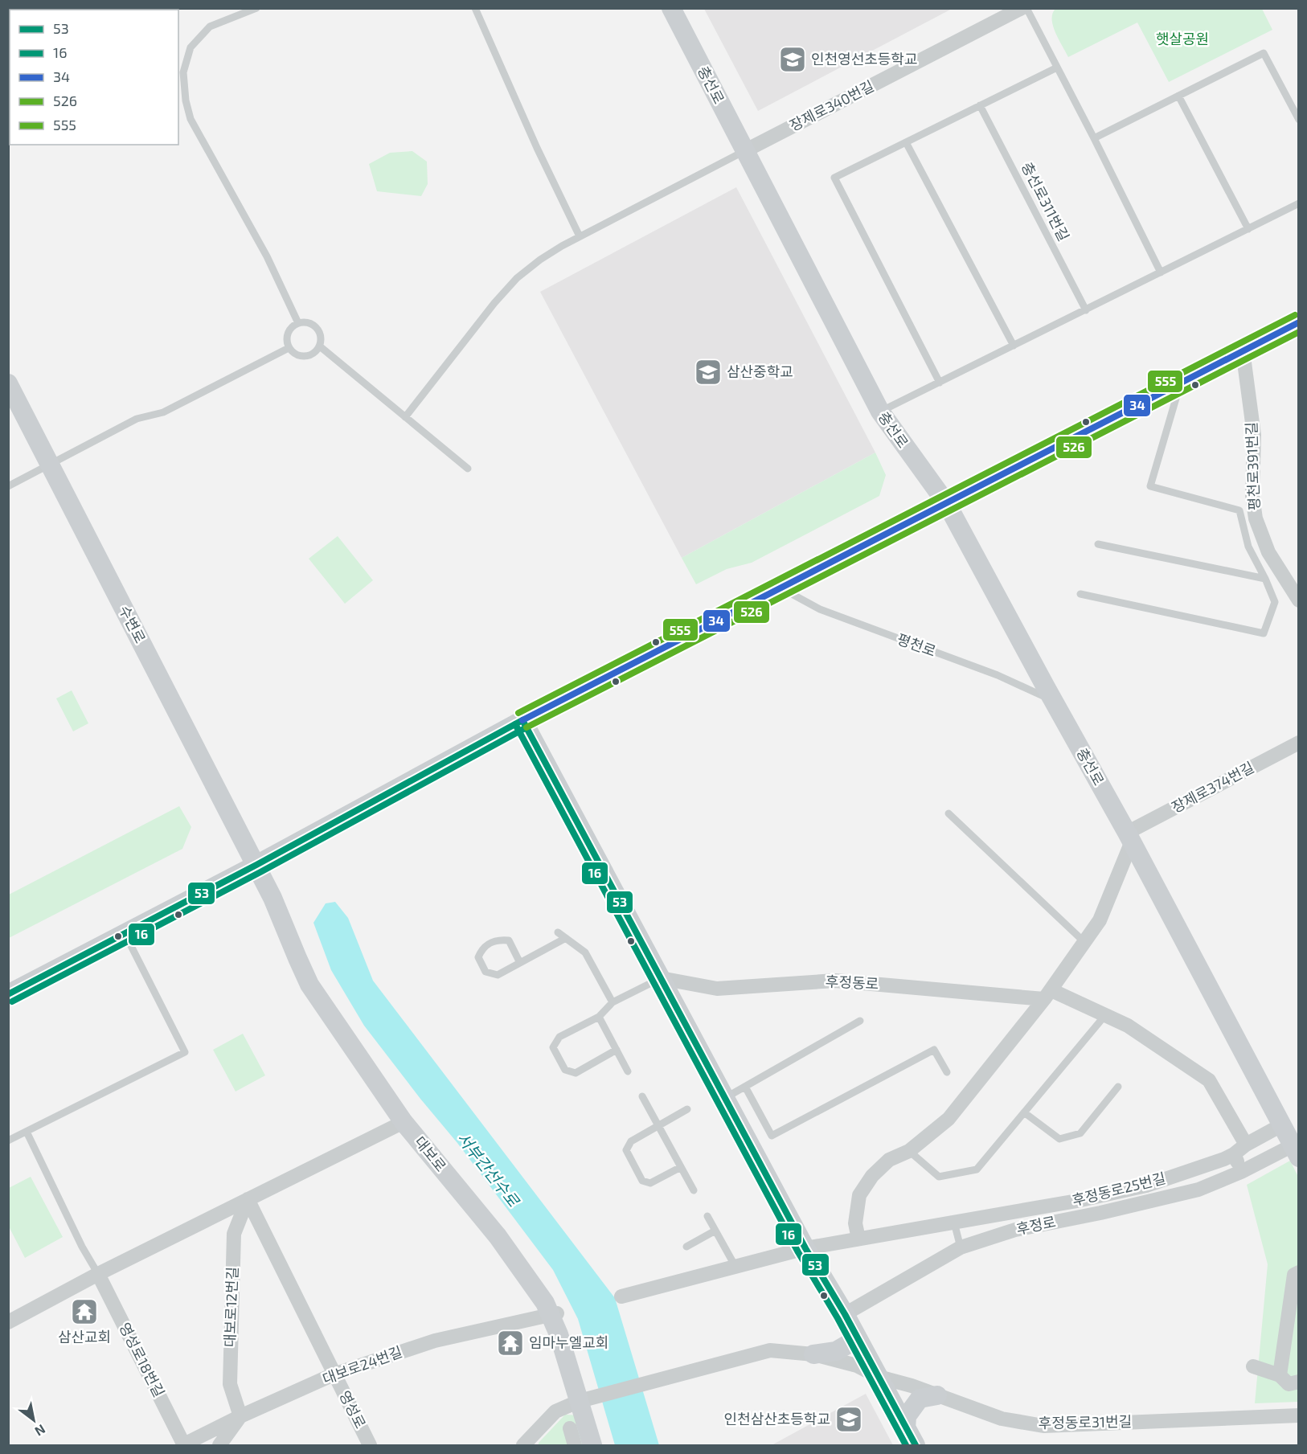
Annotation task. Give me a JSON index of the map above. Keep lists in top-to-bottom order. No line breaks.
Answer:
{"streets":{"main road":["충선로","수변로","대보로"],"street":["장제로340번길","평천로391번길","장제로374번길","후정동로","후정동로25번길","후정로","대보로12번길","영성로18번길","대보로24번길","영성로","후정동로31번길"],"lane":["충선로311번길","평천로"]},"crossings":[["충선로","장제로340번길"],["충선로","평천로"],["충선로","장제로374번길"],["충선로","후정로"],["수변로","대보로"],["대보로","대보로24번길"],["대보로","후정동로31번길"],["대보로12번길","대보로24번길"],["영성로18번길","대보로24번길"],["대보로24번길","영성로"]],"water":["서부간선수로"],"parks":["햇살공원"],"places":{"school or university":["인천영선초등학교","삼산중학교","인천삼산초등학교"],"temple":["삼산교회","임마누엘교회"]},"lines":["transit line 555","transit line 34","transit line 526","transit line 53","transit line 16"],"legend":["53","16","34","526","555"],"north":"bottom right"}
